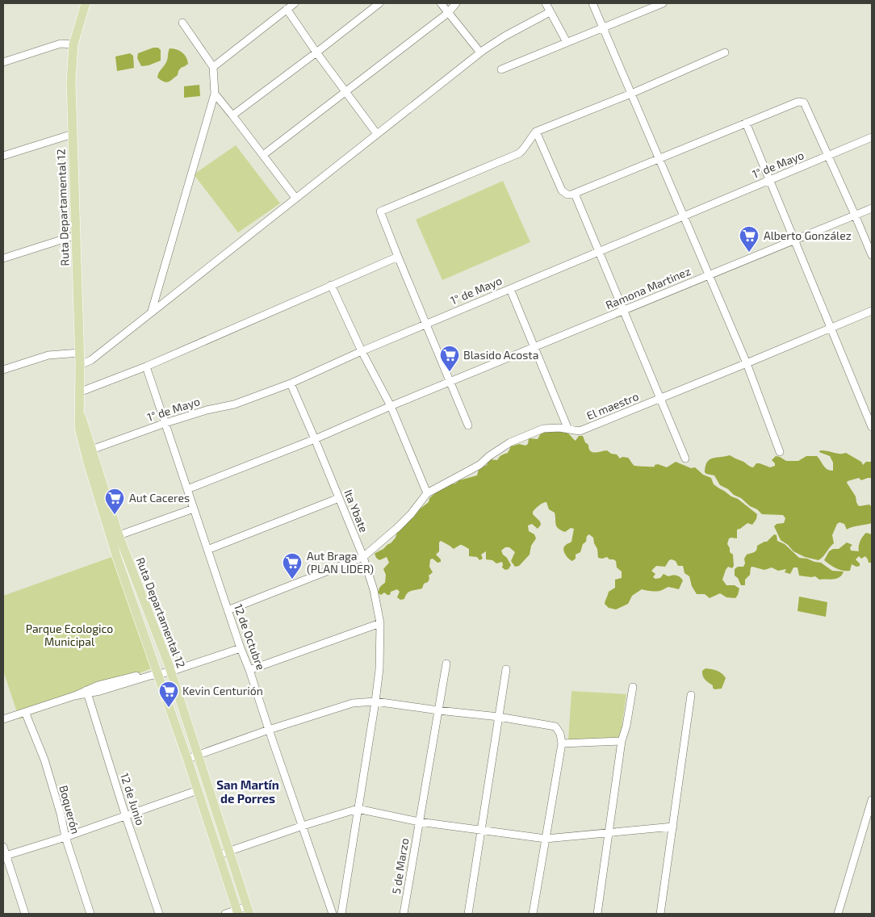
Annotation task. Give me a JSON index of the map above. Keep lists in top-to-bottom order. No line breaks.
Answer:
{"streets":{"main road":["Ruta Departamental 12"],"street":["1° de Mayo","Ramona Martinez","El maestro","Ita Ybate","12 de Octubre","12 de Junio","Boquerón","5 de Marzo"]},"crossings":[["1° de Mayo","Ruta Departamental 12"],["1° de Mayo","Ita Ybate"],["1° de Mayo","12 de Octubre"],["Ramona Martinez","Ita Ybate"],["Ramona Martinez","12 de Octubre"],["El maestro","Ita Ybate"],["El maestro","12 de Octubre"]],"districts":["San Martín de Porres"],"parks":["Parque Ecologico Municipal"],"places":{"supermarket":["Alberto González","Blasido Acosta","Aut Caceres","Aut Braga (PLAN LIDER)","Kevin Centurión"]}}
